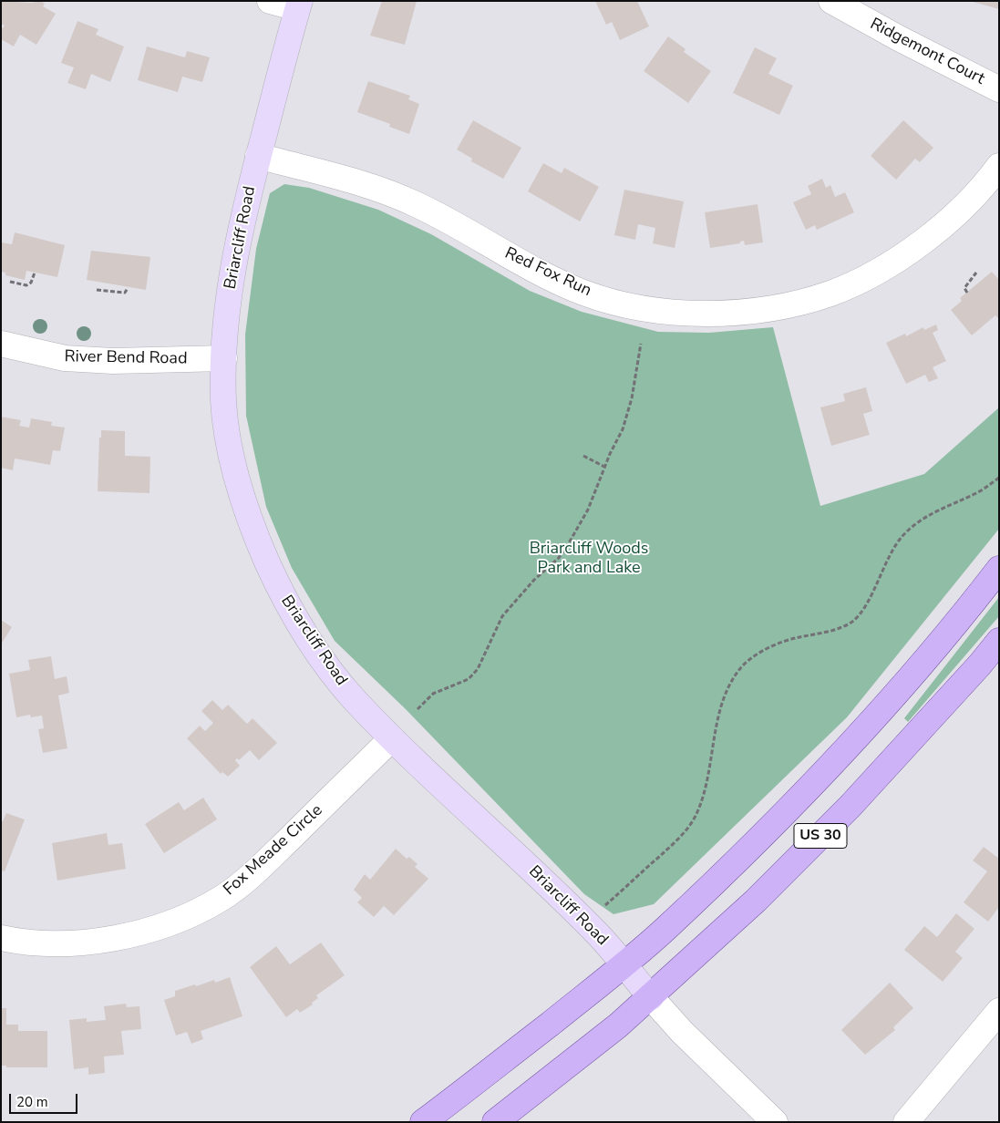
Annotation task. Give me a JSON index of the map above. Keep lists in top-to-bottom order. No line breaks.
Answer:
{"streets":{"main road":["US 30"],"street":["Ridgemont Court","Briarcliff Road","Red Fox Run","River Bend Road","Fox Meade Circle"]},"crossings":[["Briarcliff Road","Red Fox Run"],["Briarcliff Road","River Bend Road"],["Briarcliff Road","US 30"],["Briarcliff Road","Fox Meade Circle"]],"parks":["Briarcliff Woods Park and Lake"],"scale_bar":"20 m"}
